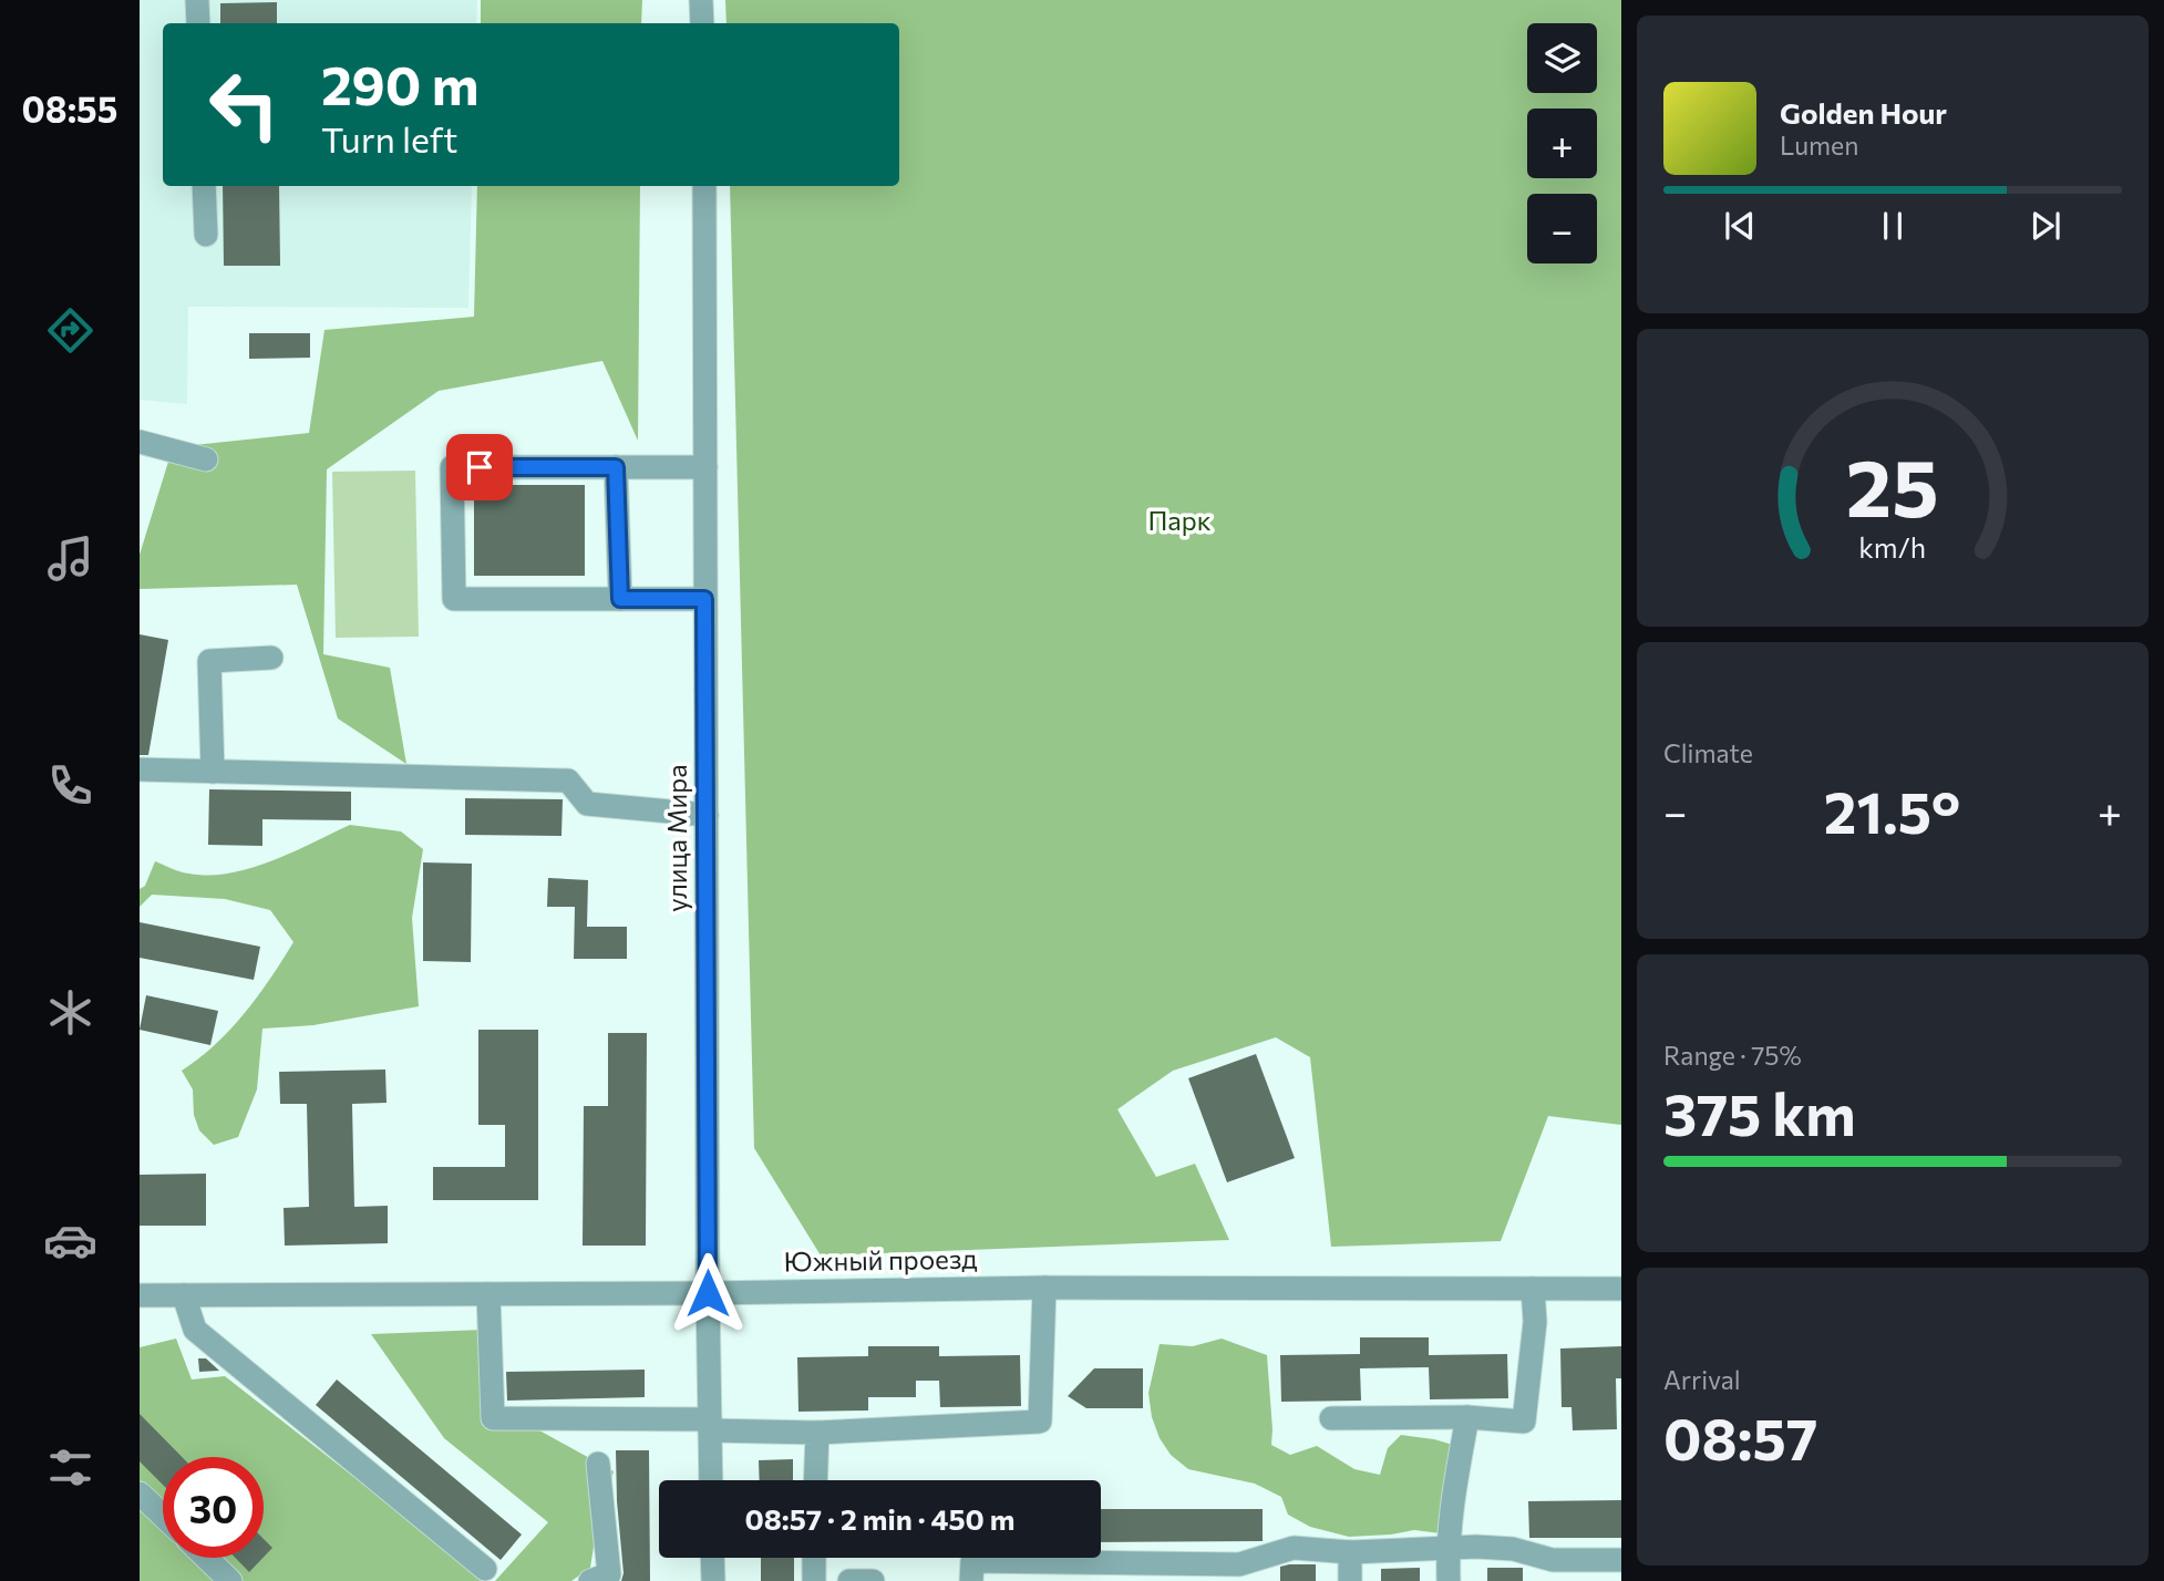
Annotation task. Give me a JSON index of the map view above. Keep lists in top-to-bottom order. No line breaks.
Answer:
{"streets":{"street":["улица Мира","Южный проезд"]},"crossings":[["улица Мира","Южный проезд"]],"parks":["Парк"],"page":{"tabs":"08:55","map_buttons":["+","−"],"turn":["290 m","Turn left"],"song":["Golden Hour","Lumen"],"tile":["Climate",["Range · 75%","375 km"],["Arrival","08:57"]],"heat":["−","21.5°","+"],"limit":"30","trip":"08:57 · 2 min · 450 m","gauge":["25","km/h"]}}
